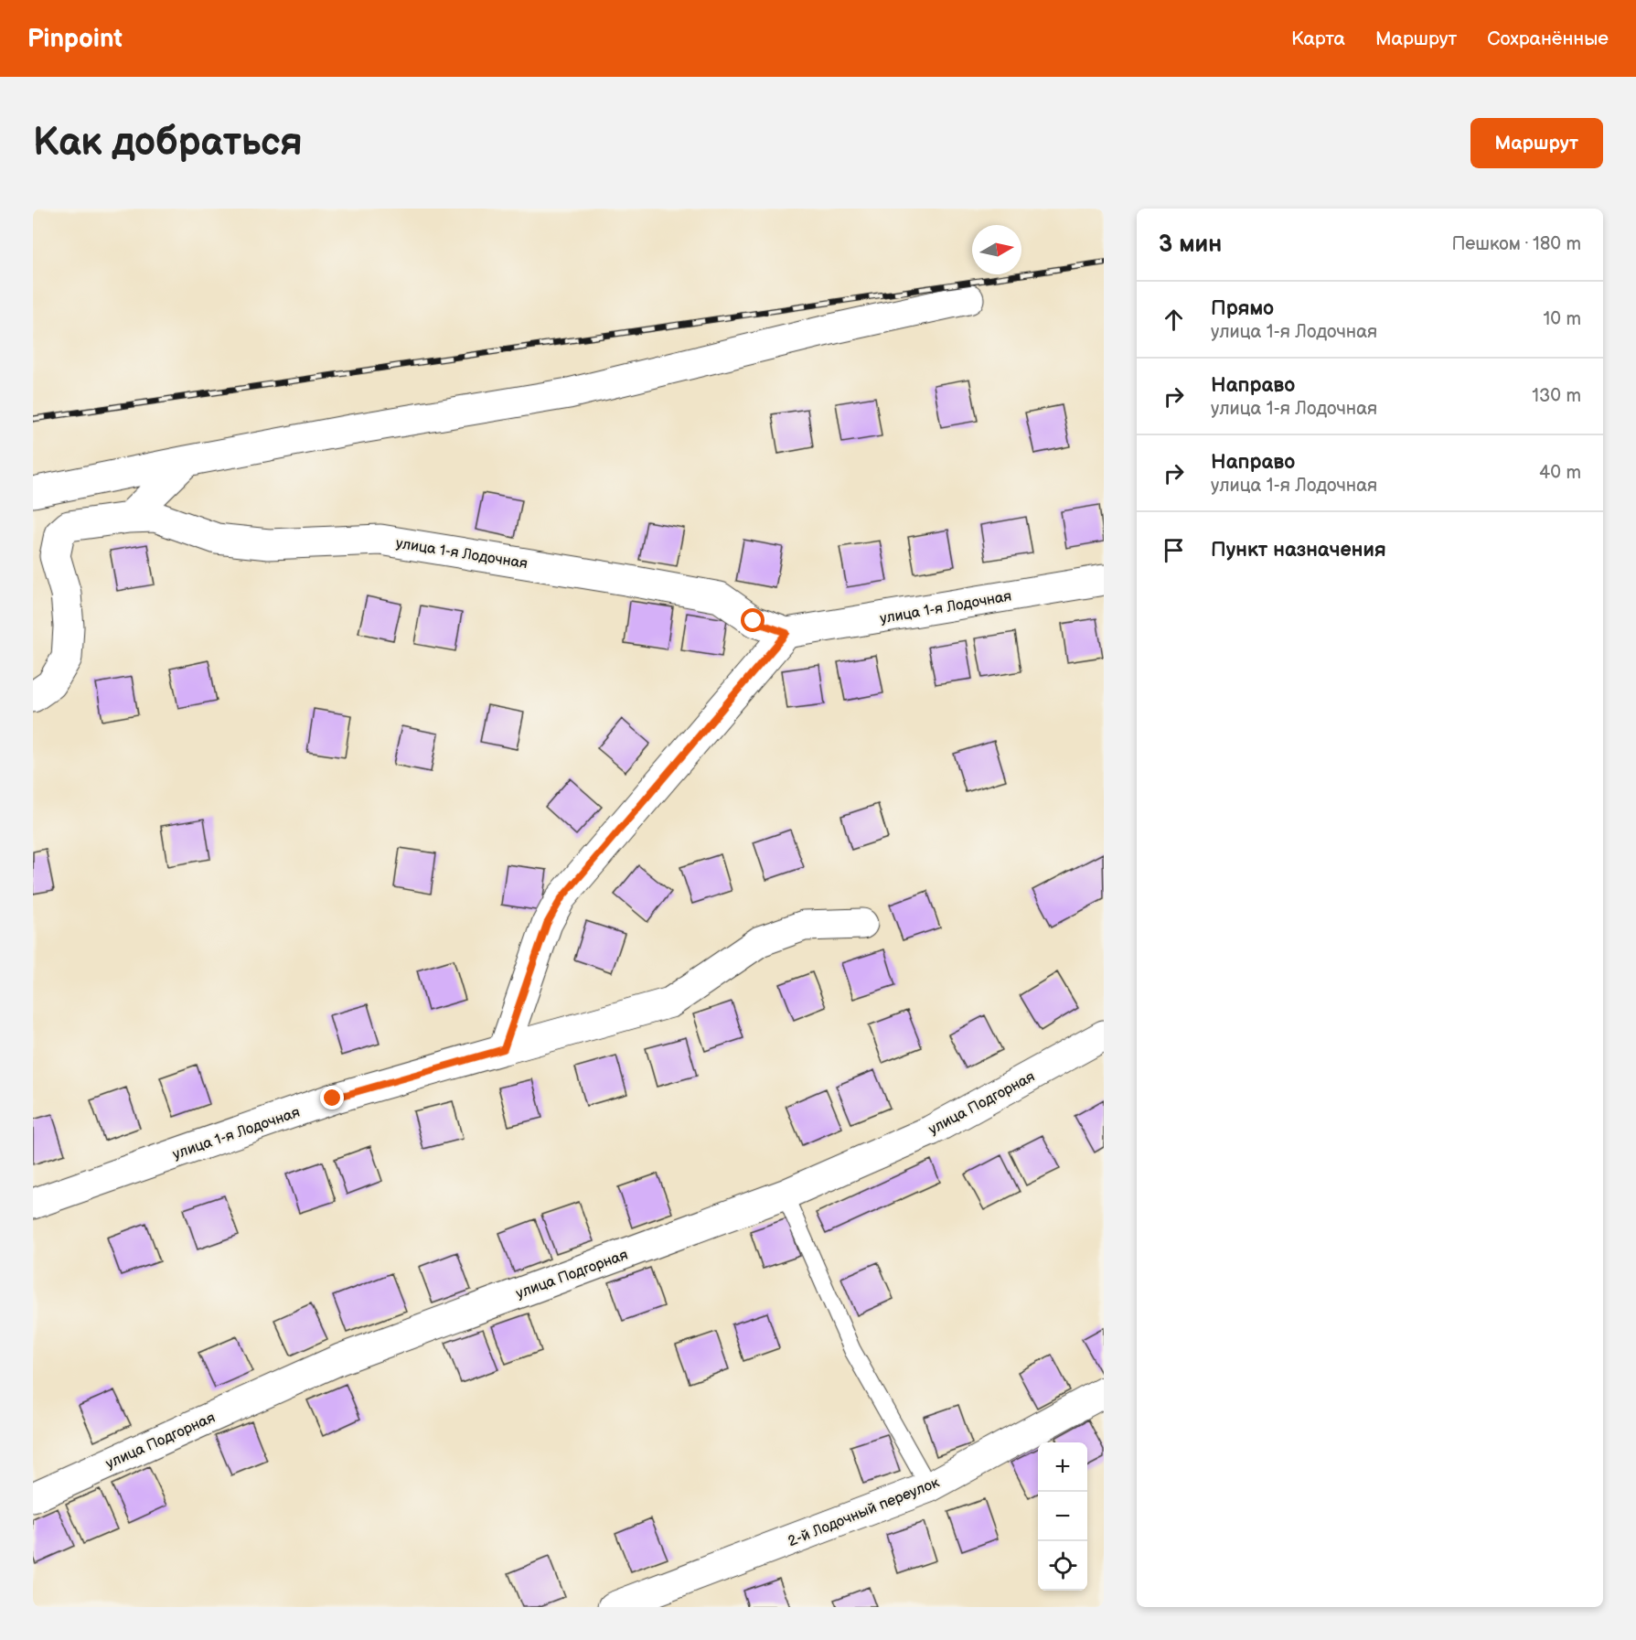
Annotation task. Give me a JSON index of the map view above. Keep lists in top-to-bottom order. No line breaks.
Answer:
{"streets":{"street":["улица 1-я Лодочная","улица Подгорная","2-й Лодочный переулок"]},"north":"right","page":{"header":"Pinpoint","nav":["Карта","Маршрут","Сохранённые"],"buttons":"Маршрут","title":"Как добраться","heading":["3 мин","Пешком · 180 m"],"list":[["Прямо","улица 1-я Лодочная","10 m"],["Направо","улица 1-я Лодочная","130 m"],["Направо","улица 1-я Лодочная","40 m"],"Пункт назначения"],"map_buttons":["+","−"]}}
